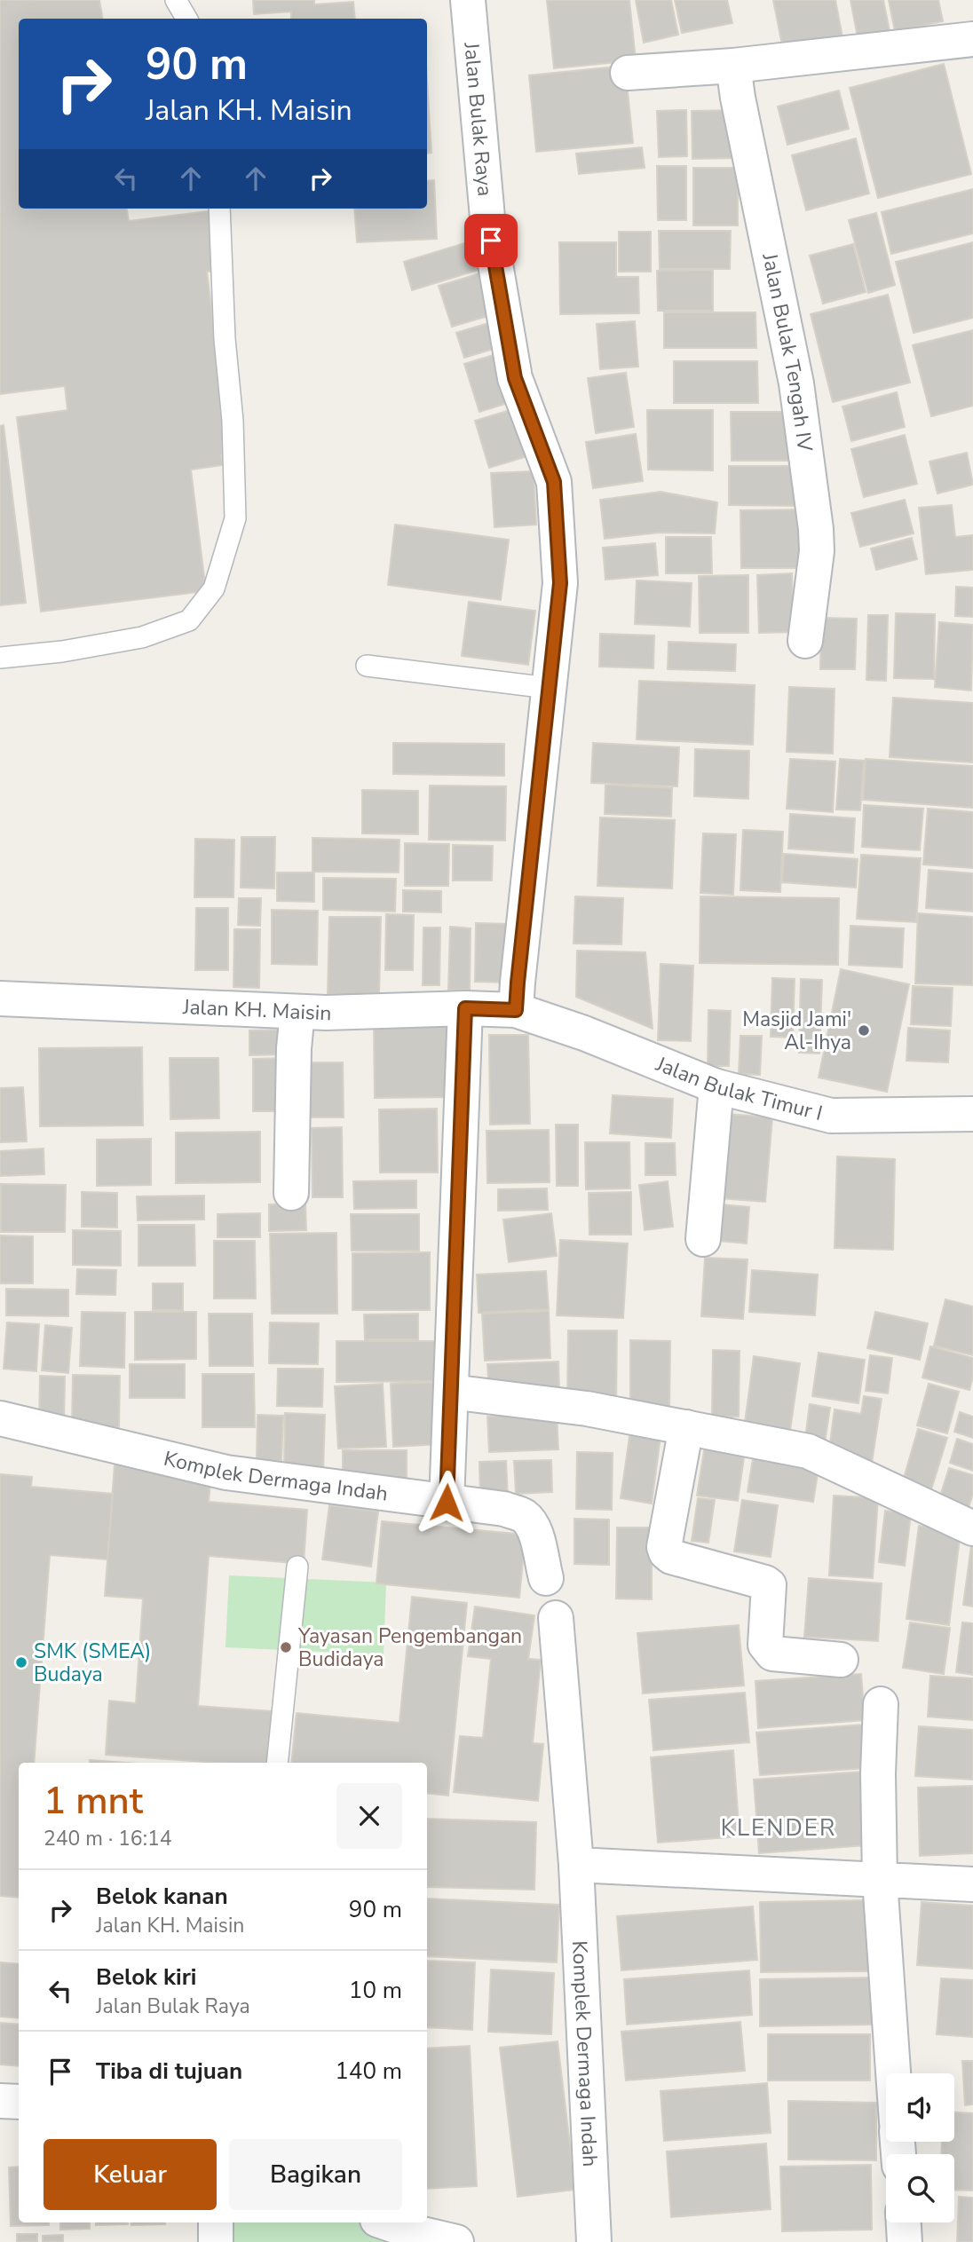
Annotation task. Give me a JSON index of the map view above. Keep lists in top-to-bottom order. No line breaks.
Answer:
{"streets":{"street":["Jalan Bulak Raya","Jalan Bulak Tengah IV","Jalan KH. Maisin","Jalan Bulak Timur I","Komplek Dermaga Indah"]},"crossings":[["Jalan Bulak Raya","Jalan KH. Maisin"],["Jalan Bulak Raya","Jalan Bulak Timur I"],["Jalan KH. Maisin","Jalan Bulak Timur I"]],"districts":["KLENDER"],"places":["Masjid Jami' Al-Ihya","Yayasan Pengembangan Budidaya","SMK (SMEA) Budaya"],"page":{"turn":["90 m","Jalan KH. Maisin"],"heading":["1 mnt","240 m · 16:14"],"list":[{"name":"Belok kanan","note":"Jalan KH. Maisin","value":"90 m"},{"name":"Belok kiri","note":"Jalan Bulak Raya","value":"10 m"},{"name":"Tiba di tujuan","value":"140 m"}],"buttons":["Keluar","Bagikan"]}}
